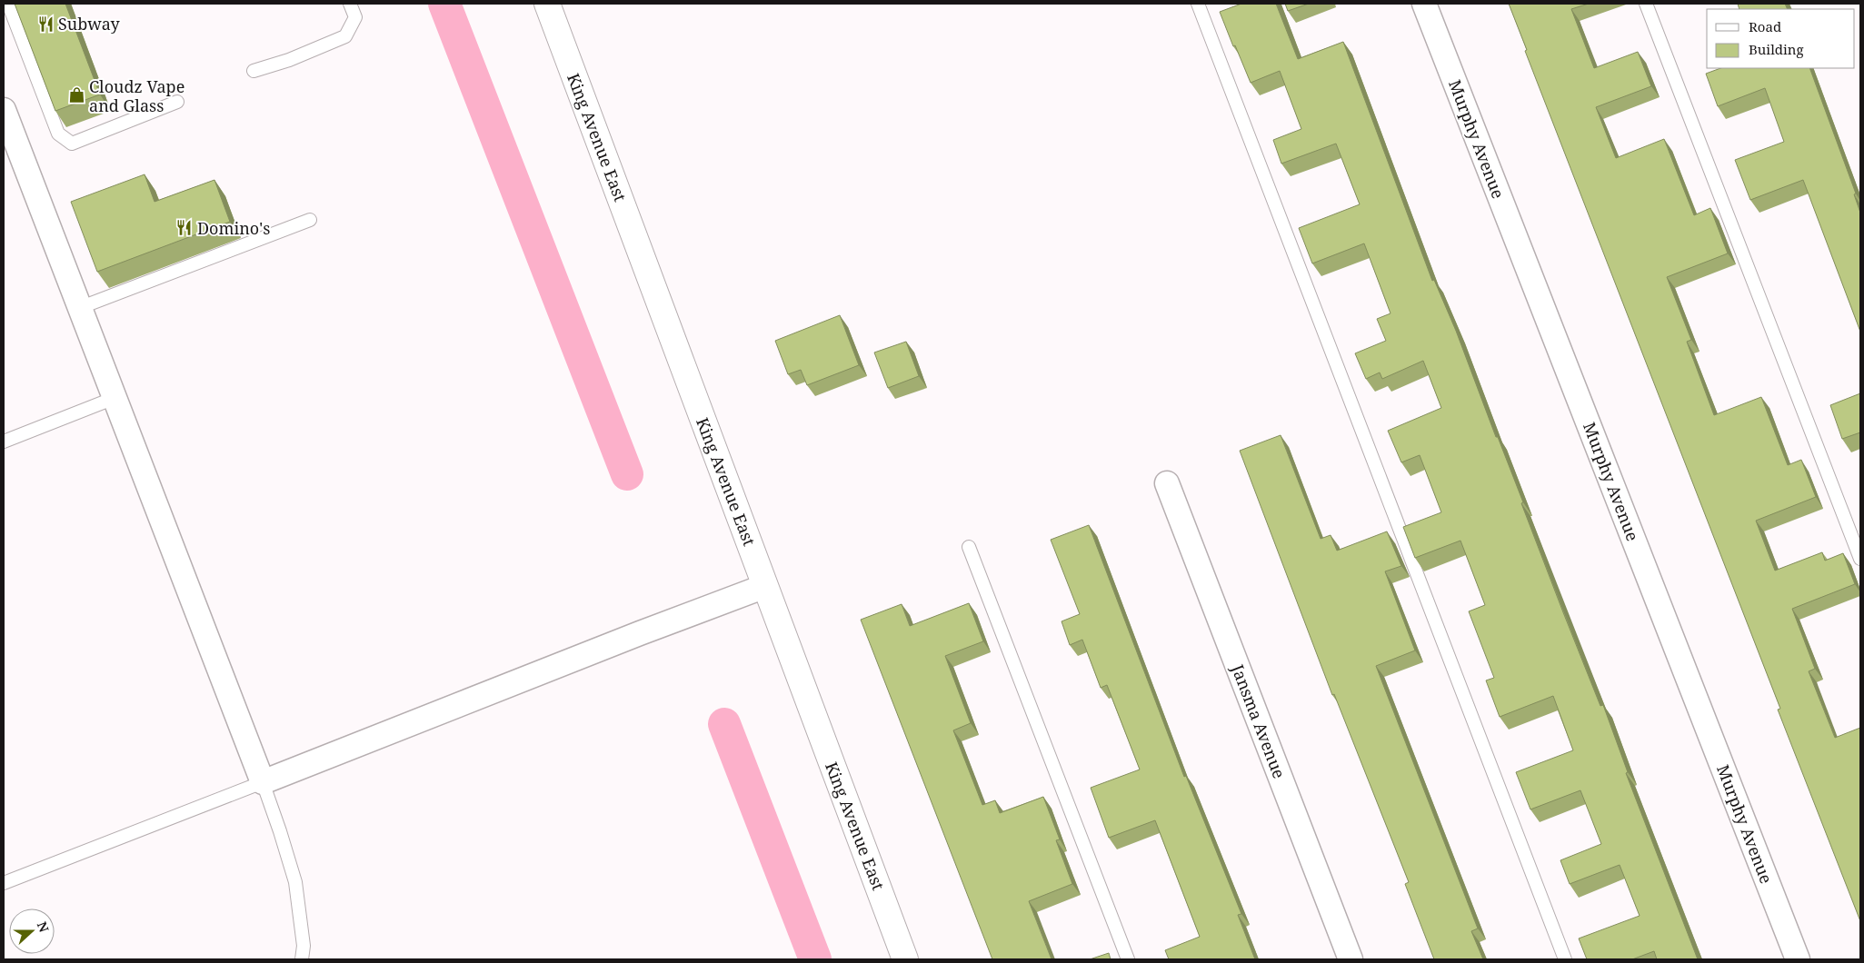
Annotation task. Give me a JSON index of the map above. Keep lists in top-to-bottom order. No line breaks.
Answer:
{"streets":{"main road":["King Avenue East"],"street":["Murphy Avenue","Jansma Avenue"]},"places":{"restaurant":["Subway","Domino's"],"shop":["Cloudz Vape and Glass"]},"legend":["Road","Building"],"north":"right"}
